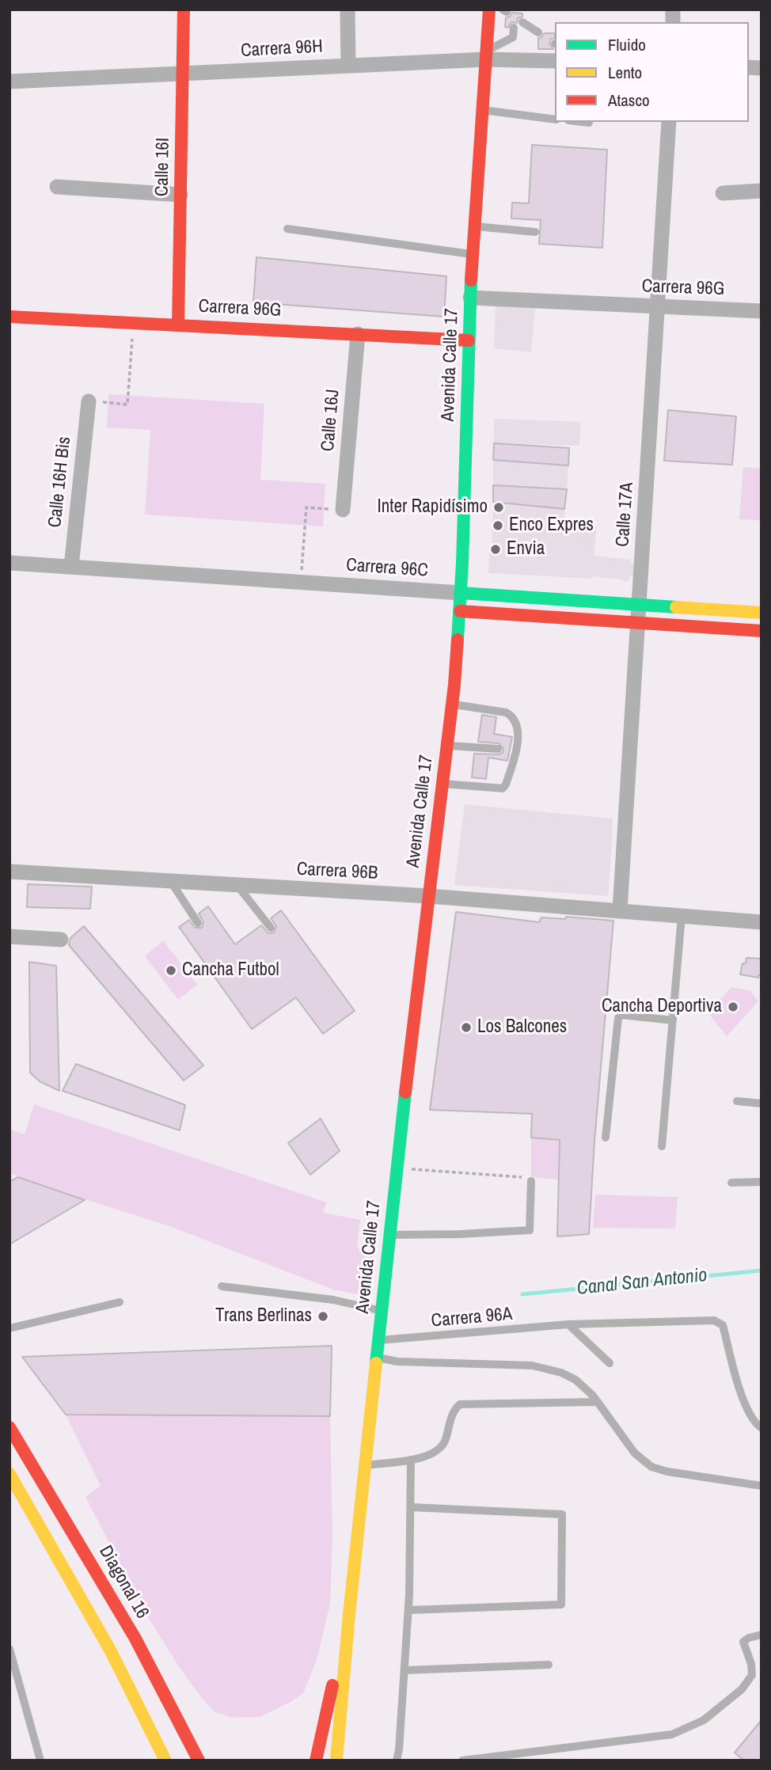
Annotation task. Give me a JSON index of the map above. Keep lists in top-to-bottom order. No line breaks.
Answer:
{"streets":{"main road":["Calle 16I","Carrera 96G","Avenida Calle 17","Carrera 96C","Diagonal 16"],"street":["Carrera 96H","Calle 16J","Calle 16H Bis","Calle 17A","Carrera 96B"],"lane":["Carrera 96A"]},"crossings":[["Carrera 96H","Calle 16I"],["Carrera 96H","Avenida Calle 17"],["Calle 16I","Carrera 96G"],["Carrera 96G","Avenida Calle 17"],["Carrera 96G","Calle 16J"],["Carrera 96G","Calle 17A"],["Avenida Calle 17","Carrera 96C"],["Avenida Calle 17","Carrera 96B"],["Avenida Calle 17","Carrera 96A"],["Calle 16H Bis","Carrera 96C"],["Calle 17A","Carrera 96C"],["Calle 17A","Carrera 96B"]],"water":["Canal San Antonio"],"places":["Inter Rapidísimo","Enco Expres","Envia","Cancha Futbol","Cancha Deportiva","Los Balcones","Trans Berlinas"],"legend":["Fluido","Lento","Atasco"]}
